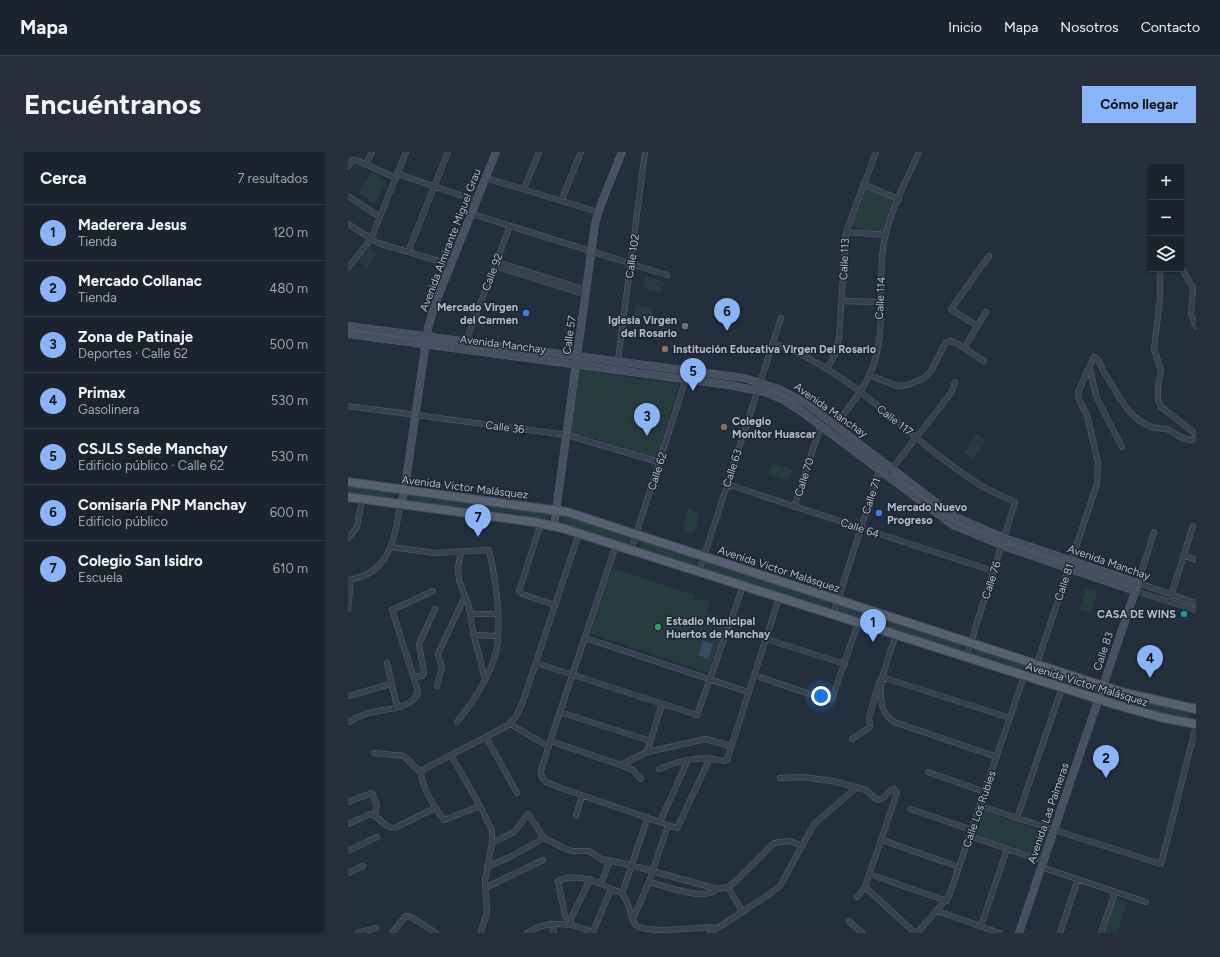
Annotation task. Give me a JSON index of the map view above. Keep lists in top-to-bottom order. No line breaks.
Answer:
{"streets":{"main road":["Avenida Victor Malásquez"],"street":["Avenida Almirante Miguel Grau","Calle 102","Calle 113","Calle 92","Calle 114","Calle 57","Avenida Manchay","Calle 117","Calle 36","Calle 63","Calle 62","Calle 70","Calle 71","Calle 64","Calle 76","Calle 81","Calle 83","Calle Los Rubies","Avenida Las Palmeras"]},"crossings":[["Avenida Almirante Miguel Grau","Avenida Manchay"],["Avenida Almirante Miguel Grau","Calle 36"],["Avenida Almirante Miguel Grau","Avenida Victor Malásquez"],["Calle 102","Avenida Manchay"],["Calle 113","Calle 117"],["Calle 92","Avenida Manchay"],["Calle 114","Avenida Manchay"],["Calle 114","Calle 117"],["Calle 57","Avenida Manchay"],["Calle 57","Calle 36"],["Calle 57","Avenida Victor Malásquez"],["Avenida Manchay","Calle 63"],["Avenida Manchay","Calle 62"],["Avenida Manchay","Calle 70"],["Avenida Manchay","Calle 71"],["Avenida Manchay","Calle 76"],["Avenida Manchay","Calle 81"],["Avenida Manchay","Calle 83"],["Calle 117","Calle 63"],["Calle 117","Calle 76"],["Calle 36","Calle 62"],["Calle 63","Avenida Victor Malásquez"],["Calle 63","Calle 64"],["Calle 62","Avenida Victor Malásquez"],["Calle 70","Calle 64"],["Avenida Victor Malásquez","Calle 71"],["Avenida Victor Malásquez","Calle 76"],["Avenida Victor Malásquez","Calle 81"],["Avenida Victor Malásquez","Calle 83"],["Avenida Victor Malásquez","Calle Los Rubies"],["Avenida Victor Malásquez","Avenida Las Palmeras"],["Calle 71","Calle 64"],["Calle 64","Calle 76"],["Calle 83","Avenida Las Palmeras"]],"places":["Mercado Virgen del Carmen","Iglesia Virgen del Rosario","Institución Educativa Virgen Del Rosario","Colegio Monitor Huascar","Mercado Nuevo Progreso","CASA DE WINS","Estadio Municipal Huertos de Manchay"],"page":{"header":"Mapa","nav":["Inicio","Mapa","Nosotros","Contacto"],"buttons":"Cómo llegar","title":"Encuéntranos","heading":["Cerca","7 resultados"],"map_buttons":["+","−"],"list":[{"mark":"1","name":"Maderera Jesus","note":"Tienda","value":"120 m"},{"mark":"2","name":"Mercado Collanac","note":"Tienda","value":"480 m"},{"mark":"3","name":"Zona de Patinaje","note":"Deportes · Calle 62","value":"500 m"},{"mark":"4","name":"Primax","note":"Gasolinera","value":"530 m"},{"mark":"5","name":"CSJLS Sede Manchay","note":"Edificio público · Calle 62","value":"530 m"},{"mark":"6","name":"Comisaría PNP Manchay","note":"Edificio público","value":"600 m"},{"mark":"7","name":"Colegio San Isidro","note":"Escuela","value":"610 m"}],"pins":["6","5","3","7","1","4","2"]}}
